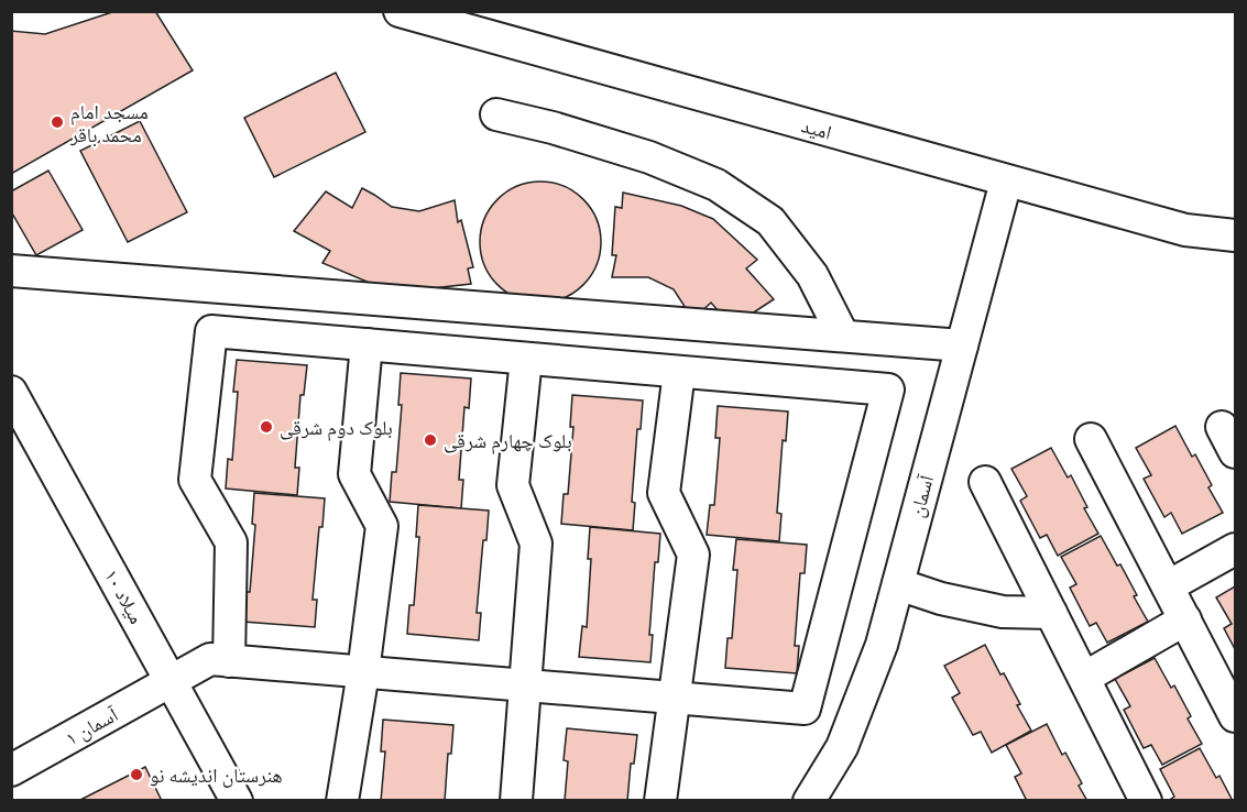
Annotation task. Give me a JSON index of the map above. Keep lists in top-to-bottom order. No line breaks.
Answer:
{"streets":{"street":["امید","آسمان","میلاد ۱۰","آسمان ۱"]},"crossings":[["امید","آسمان"],["میلاد ۱۰","آسمان ۱"]],"places":["مسجد امام محمد باقر","بلوک دوم شرقی","بلوک چهارم شرقی","هنرستان اندیشه نو"]}
